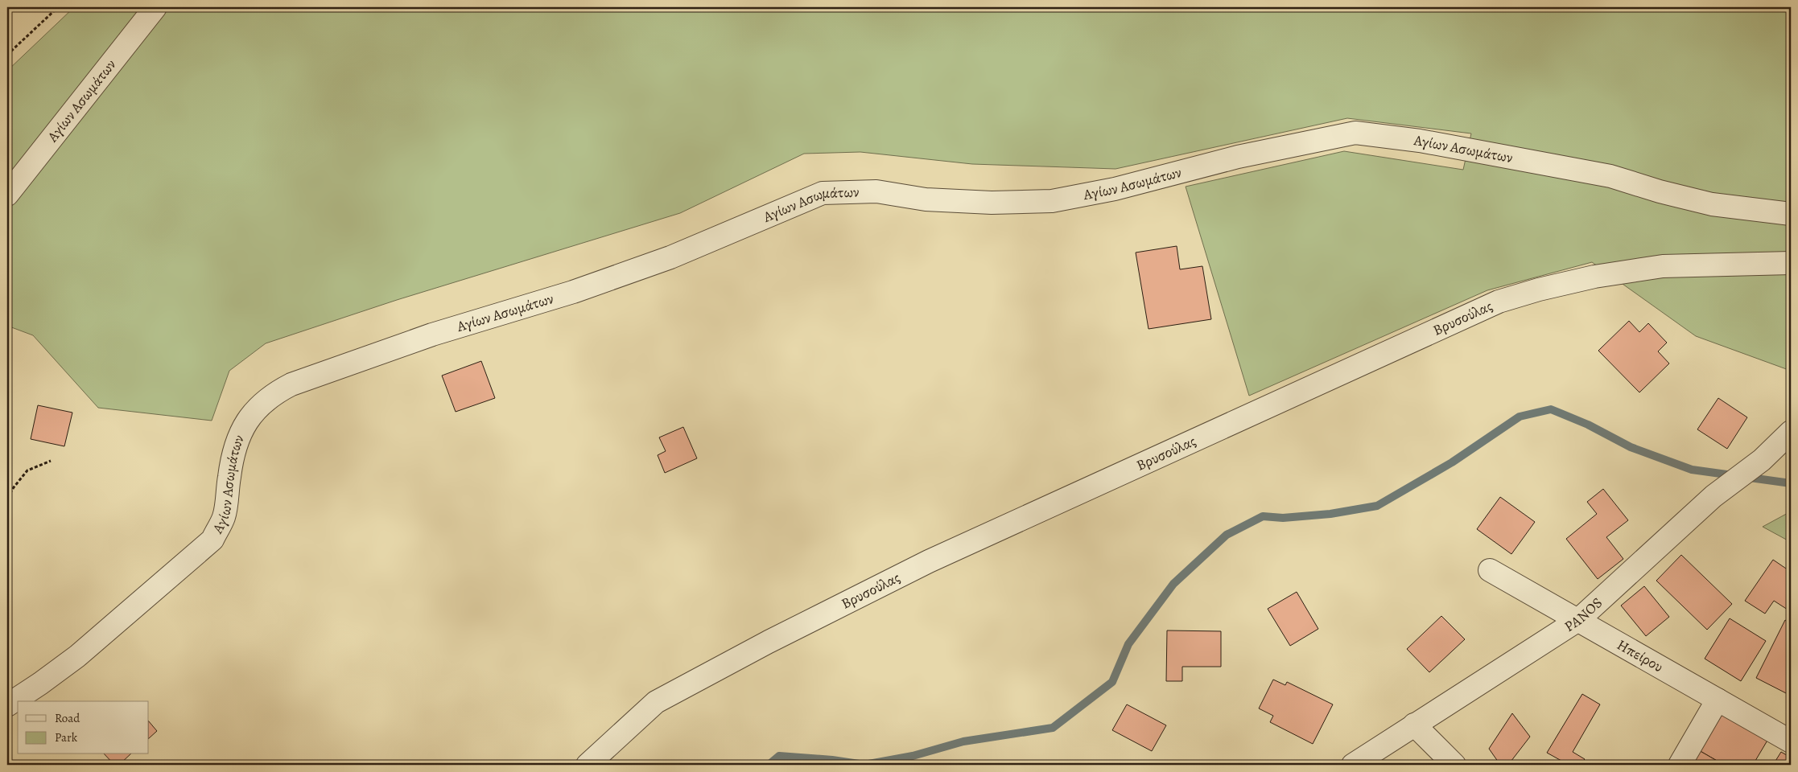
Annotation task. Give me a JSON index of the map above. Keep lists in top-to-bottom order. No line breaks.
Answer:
{"streets":{"street":["Αγίων Ασωμάτων","Βρυσούλας","PANOS","Ηπείρου"]},"crossings":[["PANOS","Ηπείρου"]],"legend":["Road","Park"]}
